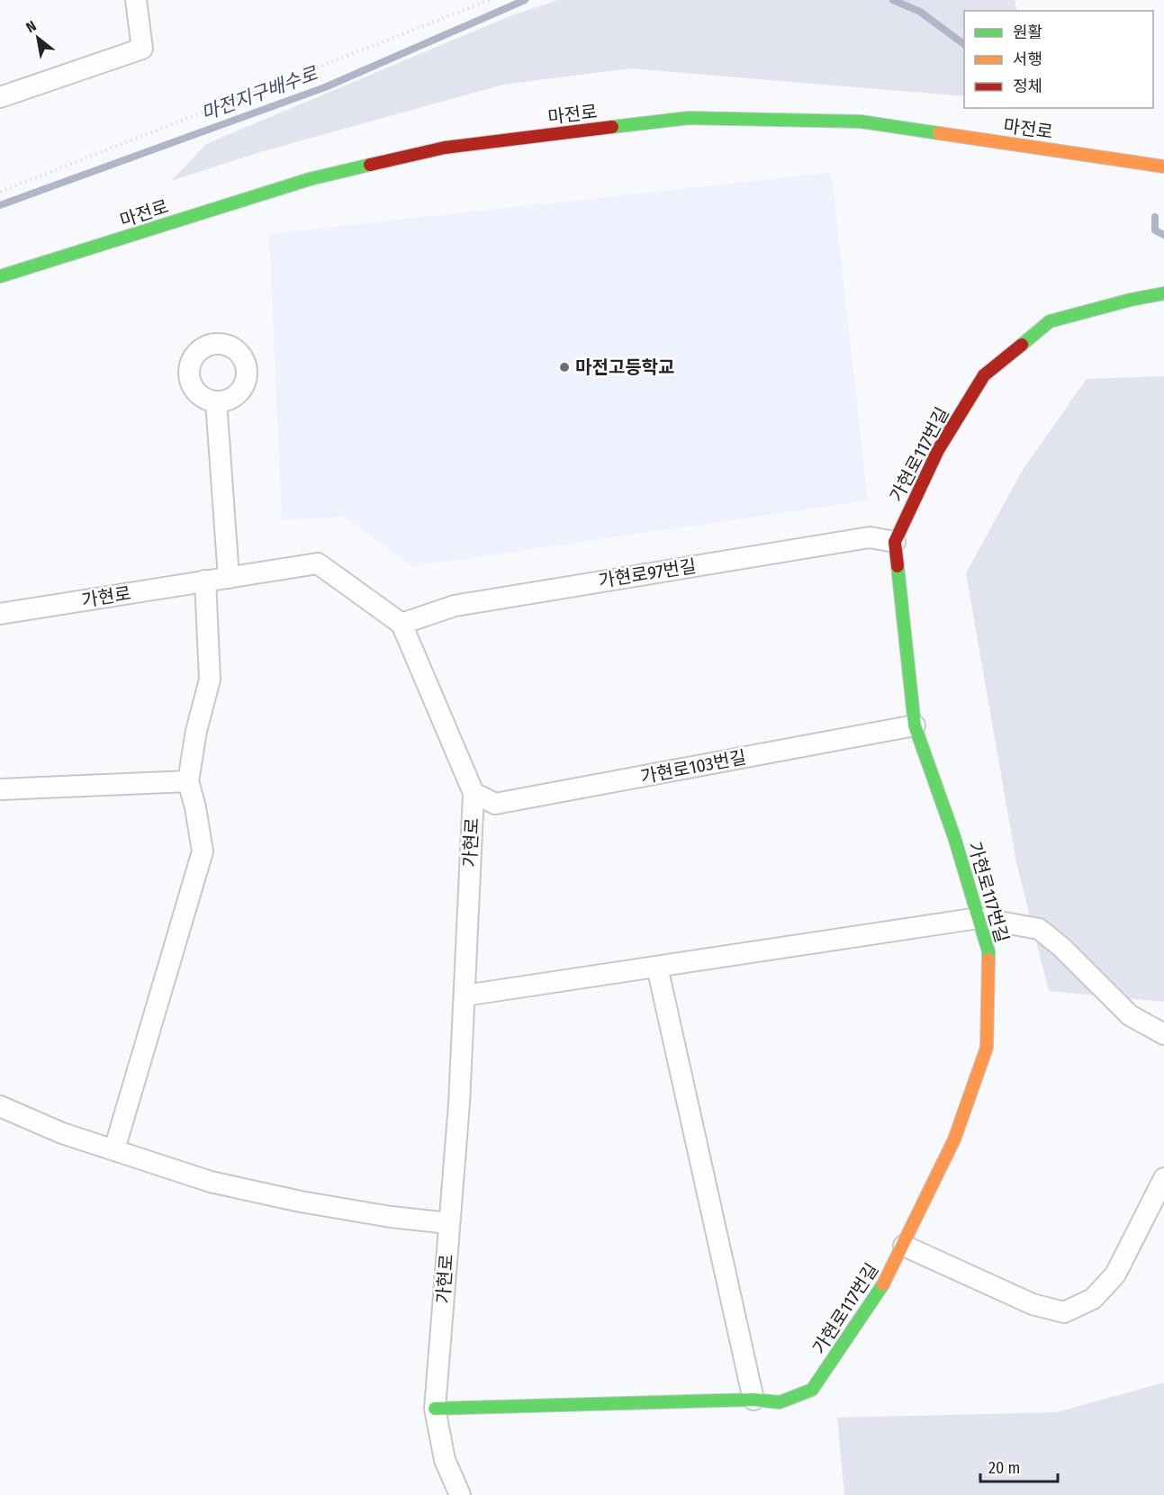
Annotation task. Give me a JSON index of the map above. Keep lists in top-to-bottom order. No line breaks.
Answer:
{"streets":{"street":["마전로","가현로117번길","가현로97번길","가현로","가현로103번길"]},"crossings":[["가현로117번길","가현로97번길"],["가현로117번길","가현로"],["가현로117번길","가현로103번길"],["가현로97번길","가현로"],["가현로","가현로103번길"]],"water":["마전지구배수로"],"places":["마전고등학교"],"legend":["원활","서행","정체"],"scale_bar":"20 m","north":"top left"}
